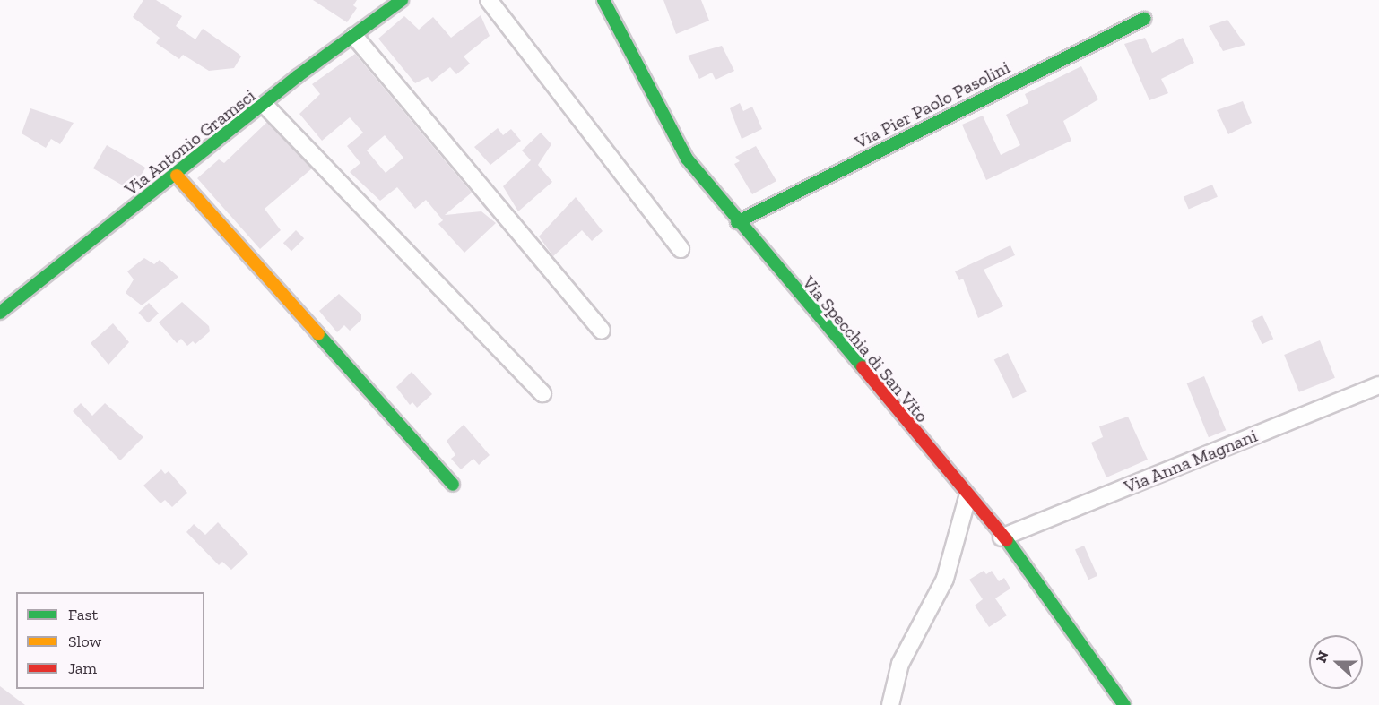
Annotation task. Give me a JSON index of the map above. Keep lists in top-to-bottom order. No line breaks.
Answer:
{"streets":{"street":["Via Pier Paolo Pasolini","Via Antonio Gramsci","Via Specchia di San Vito","Via Anna Magnani"]},"crossings":[["Via Pier Paolo Pasolini","Via Specchia di San Vito"],["Via Specchia di San Vito","Via Anna Magnani"]],"legend":["Fast","Slow","Jam"],"north":"left"}
